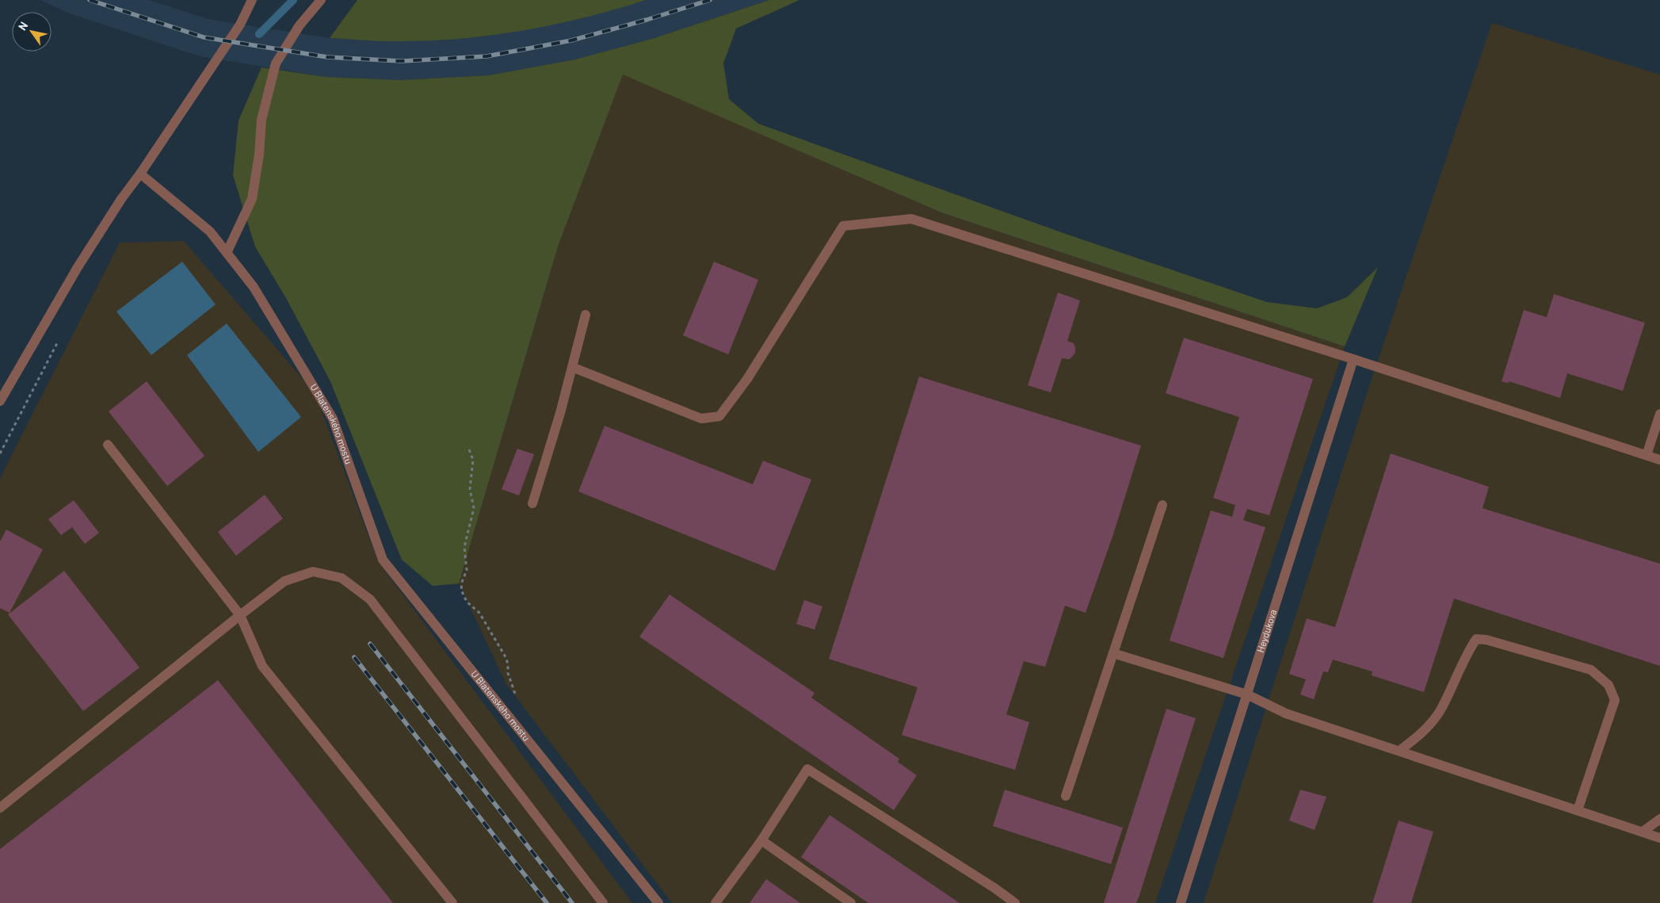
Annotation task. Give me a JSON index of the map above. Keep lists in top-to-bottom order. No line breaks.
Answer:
{"streets":{"street":["U Blatenského mostu","Heydukova"]},"north":"top left"}
